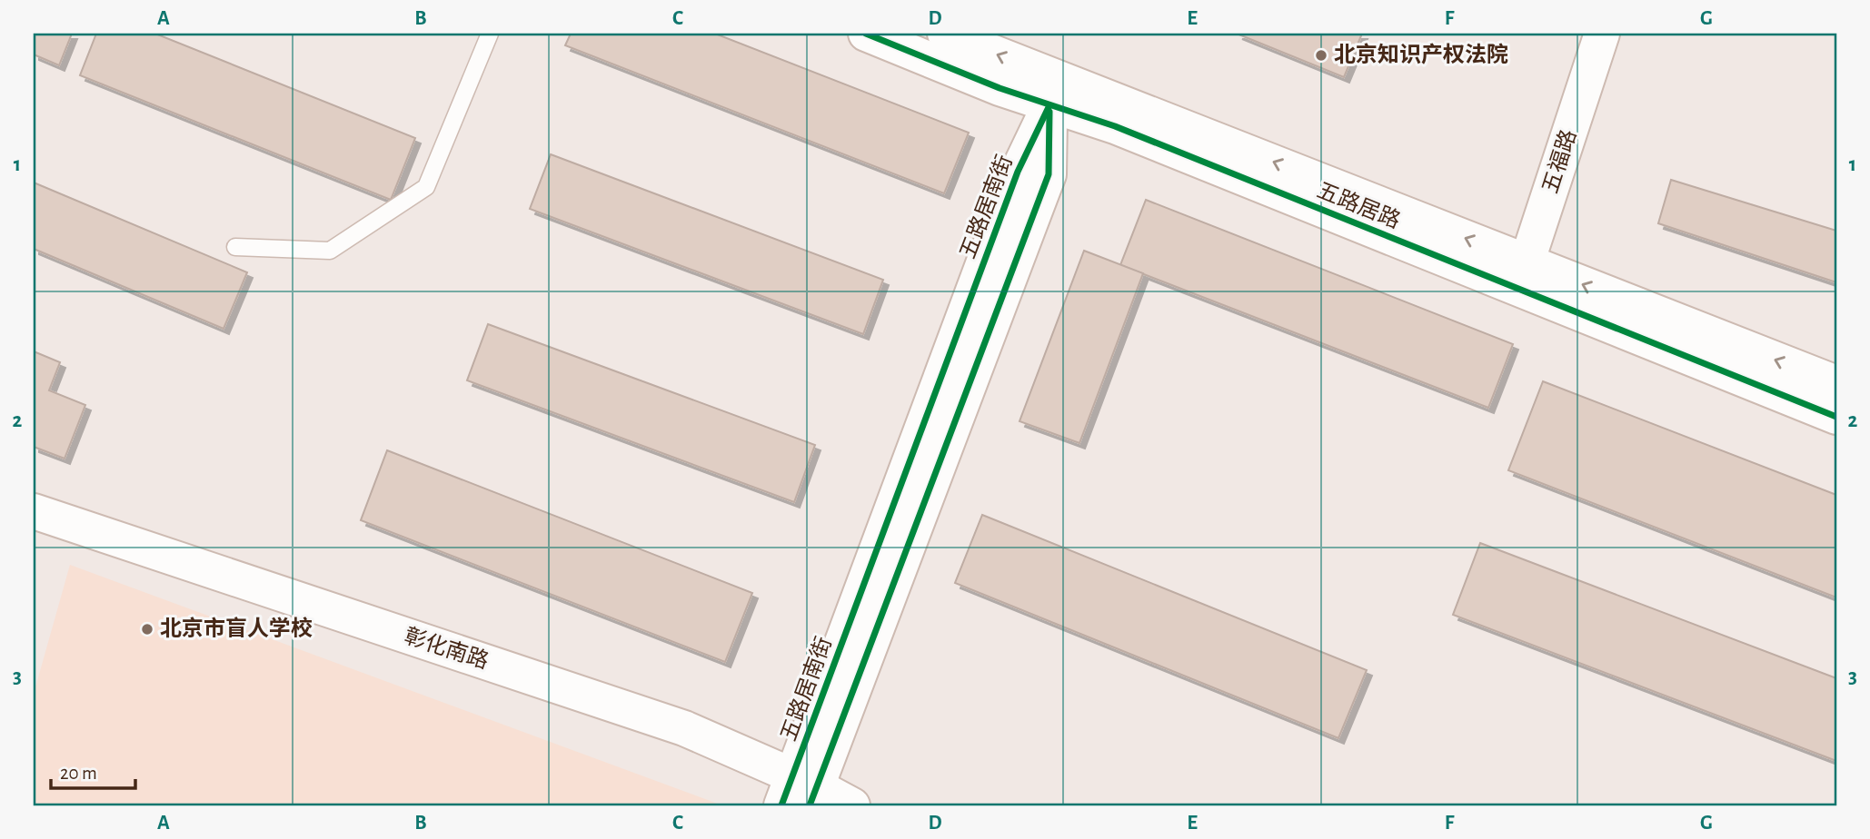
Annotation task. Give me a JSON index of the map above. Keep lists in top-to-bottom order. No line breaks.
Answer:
{"streets":{"street":["五福路","五路居路","五路居南街","彰化南路"]},"crossings":[["五福路","五路居路"],["五路居路","五路居南街"],["五路居南街","彰化南路"]],"places":["北京知识产权法院","北京市盲人学校"],"scale_bar":"20 m","grid":{"columns":["A","B","C","D","E","F","G"],"rows":["1","2","3"]}}
